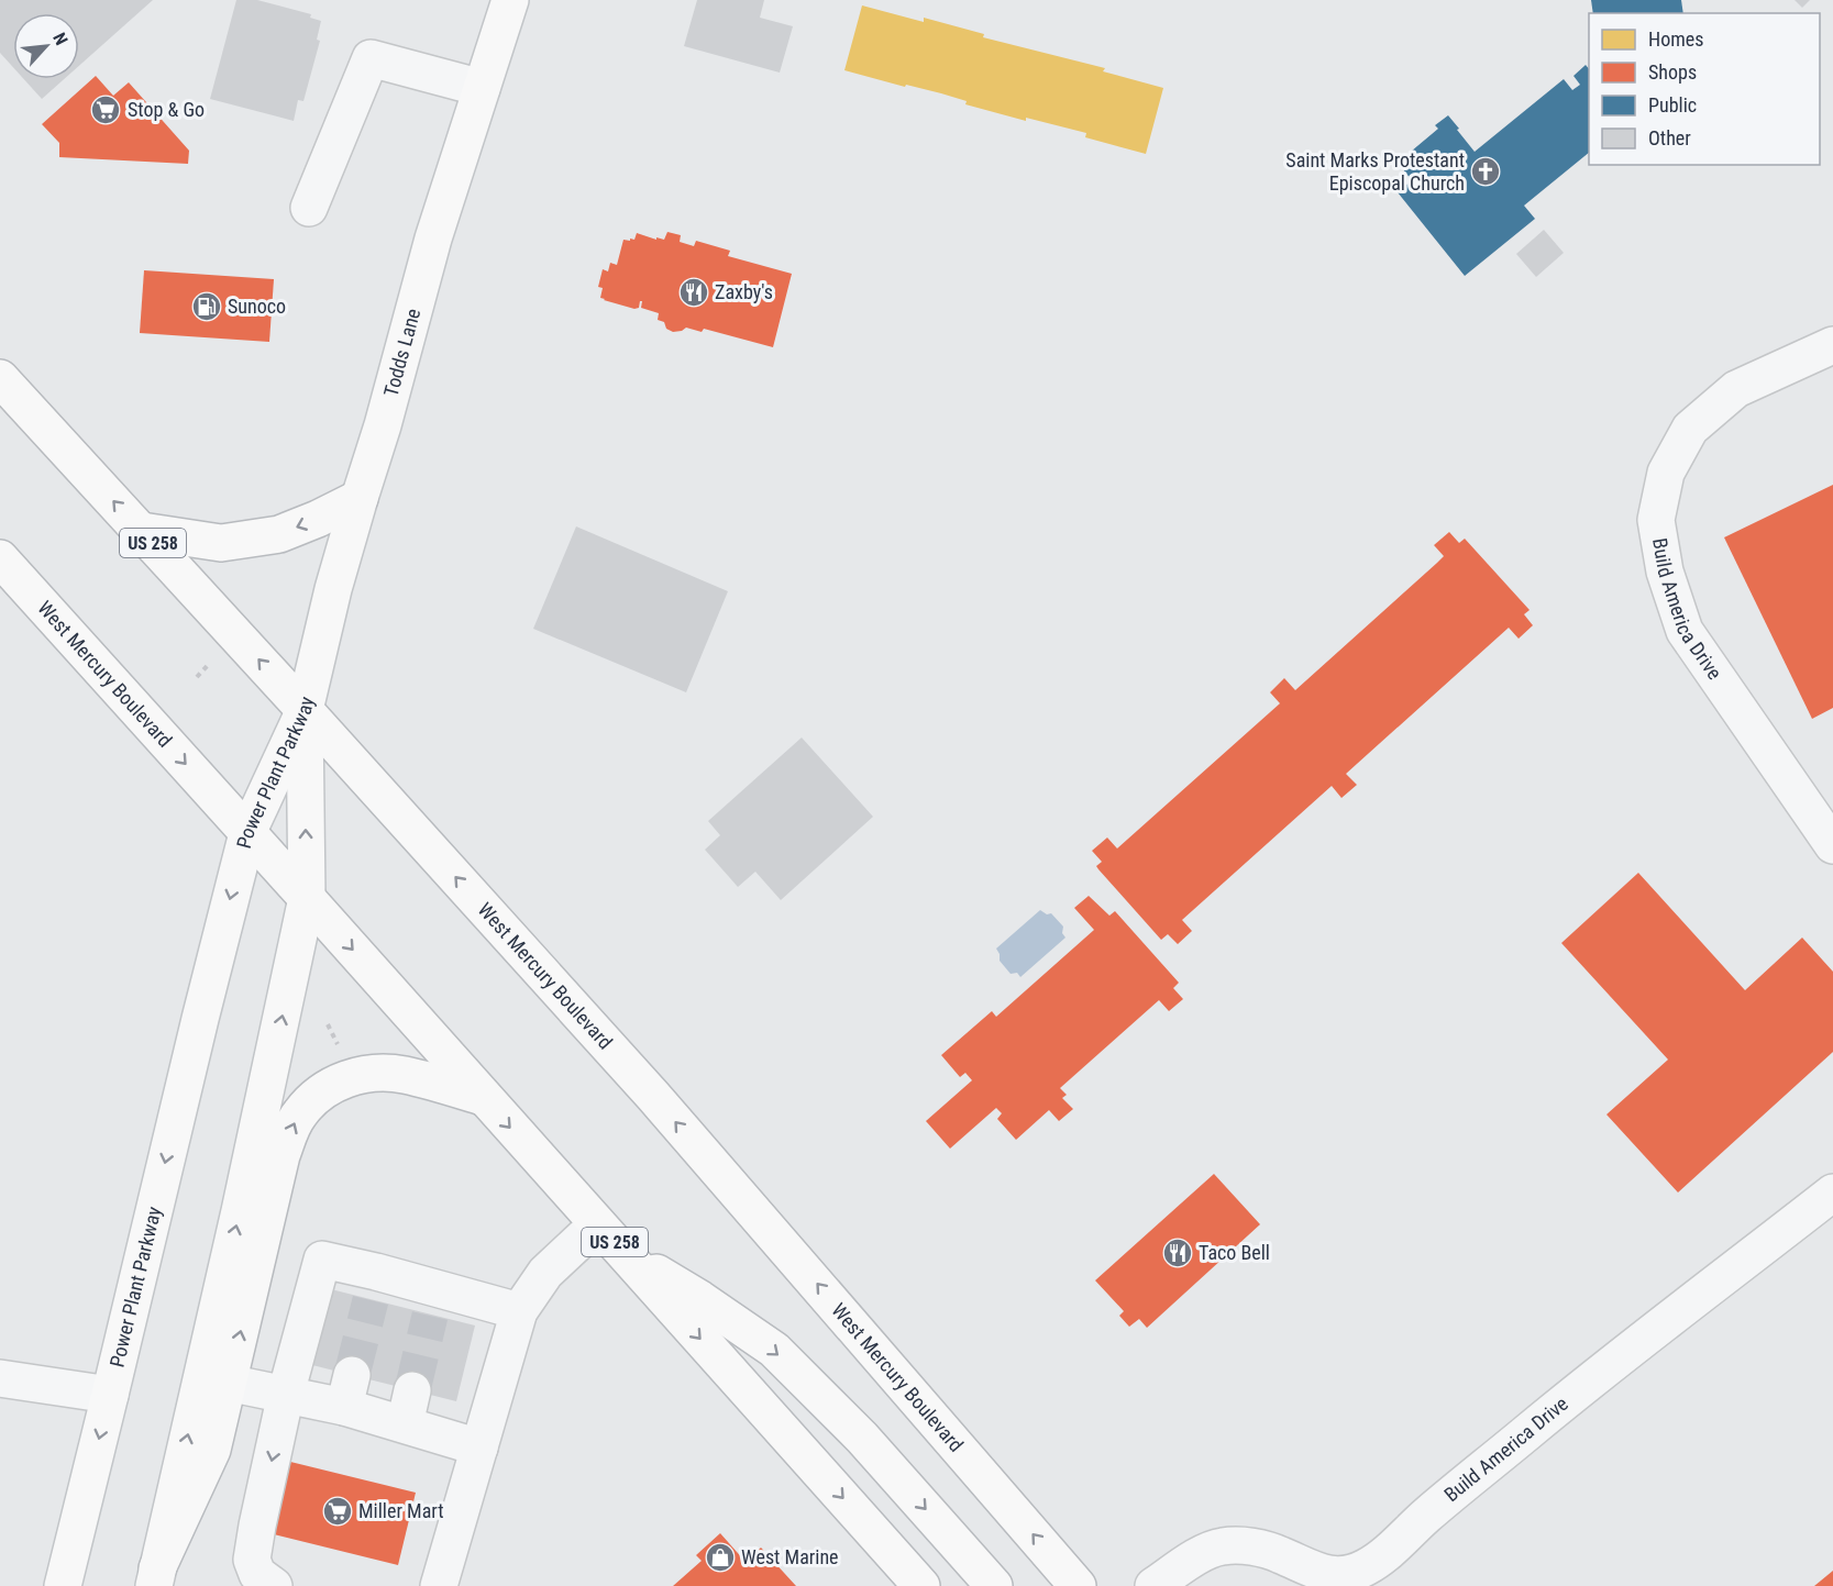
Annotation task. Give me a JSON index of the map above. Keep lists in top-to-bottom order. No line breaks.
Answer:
{"streets":{"main road":["Todds Lane","US 258","West Mercury Boulevard","Power Plant Parkway"],"lane":["Build America Drive"]},"crossings":[["Todds Lane","West Mercury Boulevard"],["Todds Lane","Power Plant Parkway"],["West Mercury Boulevard","Power Plant Parkway"]],"places":{"supermarket":["Stop & Go","Miller Mart"],"church":["Saint Marks Protestant Episcopal Church"],"restaurant":["Zaxby's","Taco Bell"],"fuel station":["Sunoco"],"shop":["West Marine"]},"legend":["Homes","Shops","Public","Other"],"north":"top right"}
